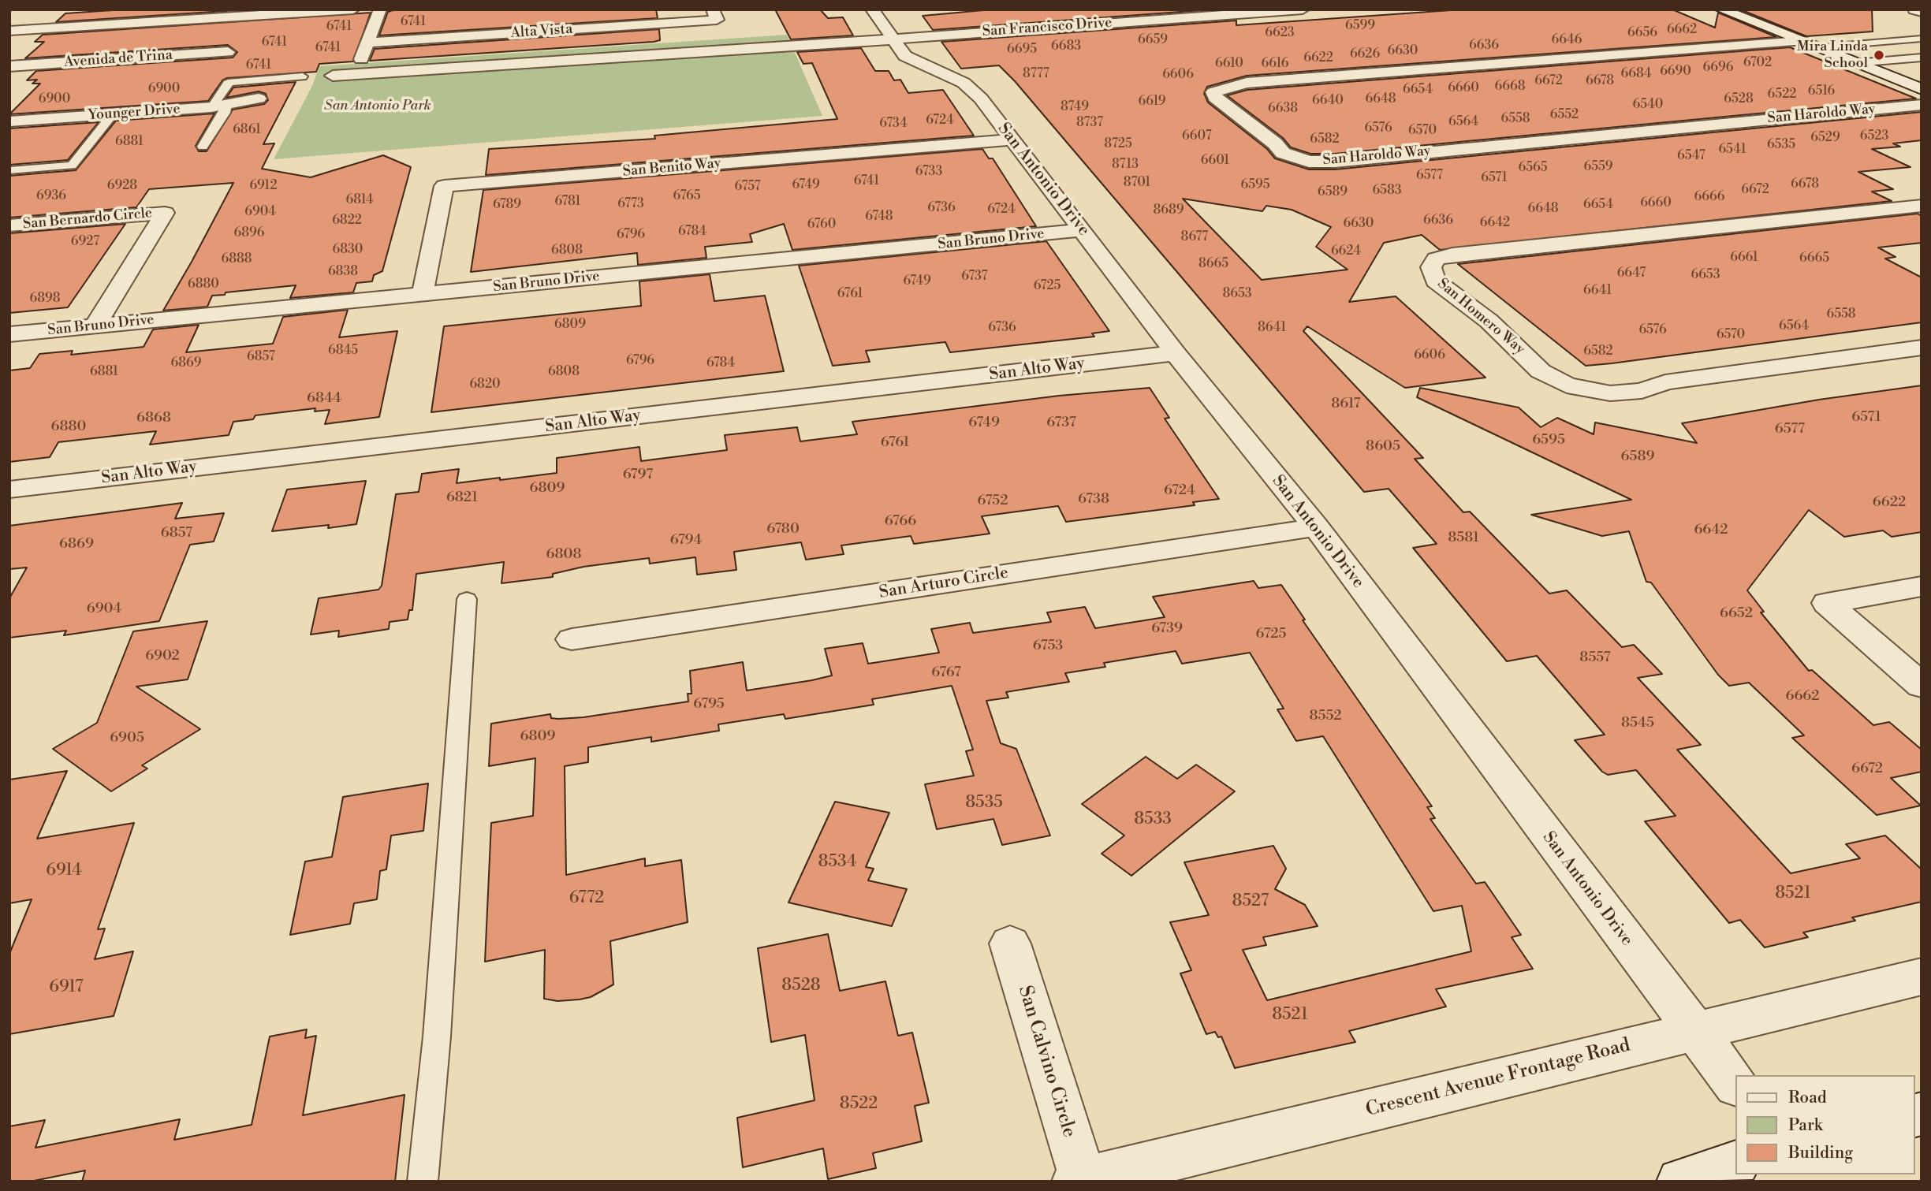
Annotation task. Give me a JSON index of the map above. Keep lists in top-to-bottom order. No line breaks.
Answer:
{"streets":{"street":["San Francisco Drive","Alta Vista","Avenida de Trina","Younger Drive","San Haroldo Way","San Benito Way","San Antonio Drive","San Bernardo Circle","San Bruno Drive","San Homero Way","San Alto Way","San Arturo Circle","San Calvino Circle","Crescent Avenue Frontage Road"]},"crossings":[["San Francisco Drive","San Antonio Drive"],["San Benito Way","San Antonio Drive"],["San Benito Way","San Bruno Drive"],["San Antonio Drive","San Bruno Drive"],["San Antonio Drive","San Alto Way"],["San Antonio Drive","San Arturo Circle"],["San Antonio Drive","Crescent Avenue Frontage Road"],["San Bernardo Circle","San Bruno Drive"],["San Calvino Circle","Crescent Avenue Frontage Road"]],"parks":["San Antonio Park"],"places":["Mira Linda School"],"house_numbers":["6741","6599","6741","6662","6623","6656","6659","6646","6741","6636","6683","6741","6695","6630","6626","6622","6702","6610","6616","6741","6696","6690","8777","6684","6606","6672","6678","6668","6660","6900","6654","6516","6522","6900","6648","6528","6640","6619","6540","8749","6638","6552","6558","6724","6564","8737","6734","6576","6861","6570","6607","6523","6529","6582","6881","8725","6535","6541","6547","6601","8713","6559","6565","6733","6577","6571","6741","8701","6678","6749","6595","6928","6912","6757","6672","6583","6589","6936","6765","6666","6814","6781","6660","6773","6789","6654","6736","6648","6724","8689","6904","6748","6822","6636","6642","6630","6760","6784","6896","6796","8677","6927","6830","6808","6624","6661","6665","6888","8665","6838","6647","6653","6737","6749","6880","6725","6641","6761","8653","6898","6558","6809","6564","6736","8641","6576","6570","6845","6582","6606","6857","6796","6869","6784","6881","6808","6820","6844","8617","6571","6868","6749","6737","6880","6577","6595","6761","8605","6589","6797","6809","6724","6821","6738","6752","6622","6766","6780","6642","6857","8581","6794","6869","6808","6904","6652","6739","6725","6753","6902","8557","6767","6662","6795","8552","8545","6809","6905","6672","8535","8533","8534","6914","8521","6772","8527","8528","6917","8521","8522"],"legend":["Road","Park","Building"]}
